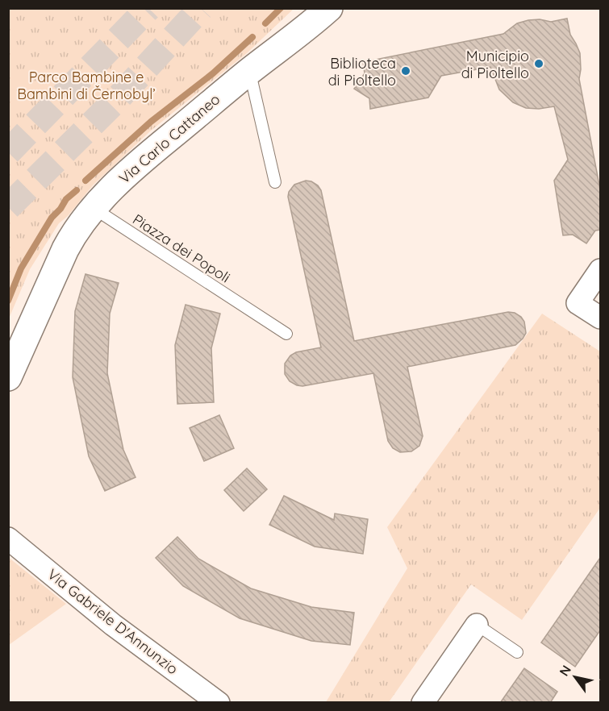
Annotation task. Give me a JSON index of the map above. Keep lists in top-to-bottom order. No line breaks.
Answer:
{"streets":{"street":["Via Carlo Cattaneo","Via Gabriele D'Annunzio"],"lane":["Piazza dei Popoli"]},"crossings":[["Via Carlo Cattaneo","Piazza dei Popoli"]],"parks":["Parco Bambine e Bambini di Černobyl’"],"places":["Municipio di Pioltello","Biblioteca di Pioltello"],"north":"top left"}
